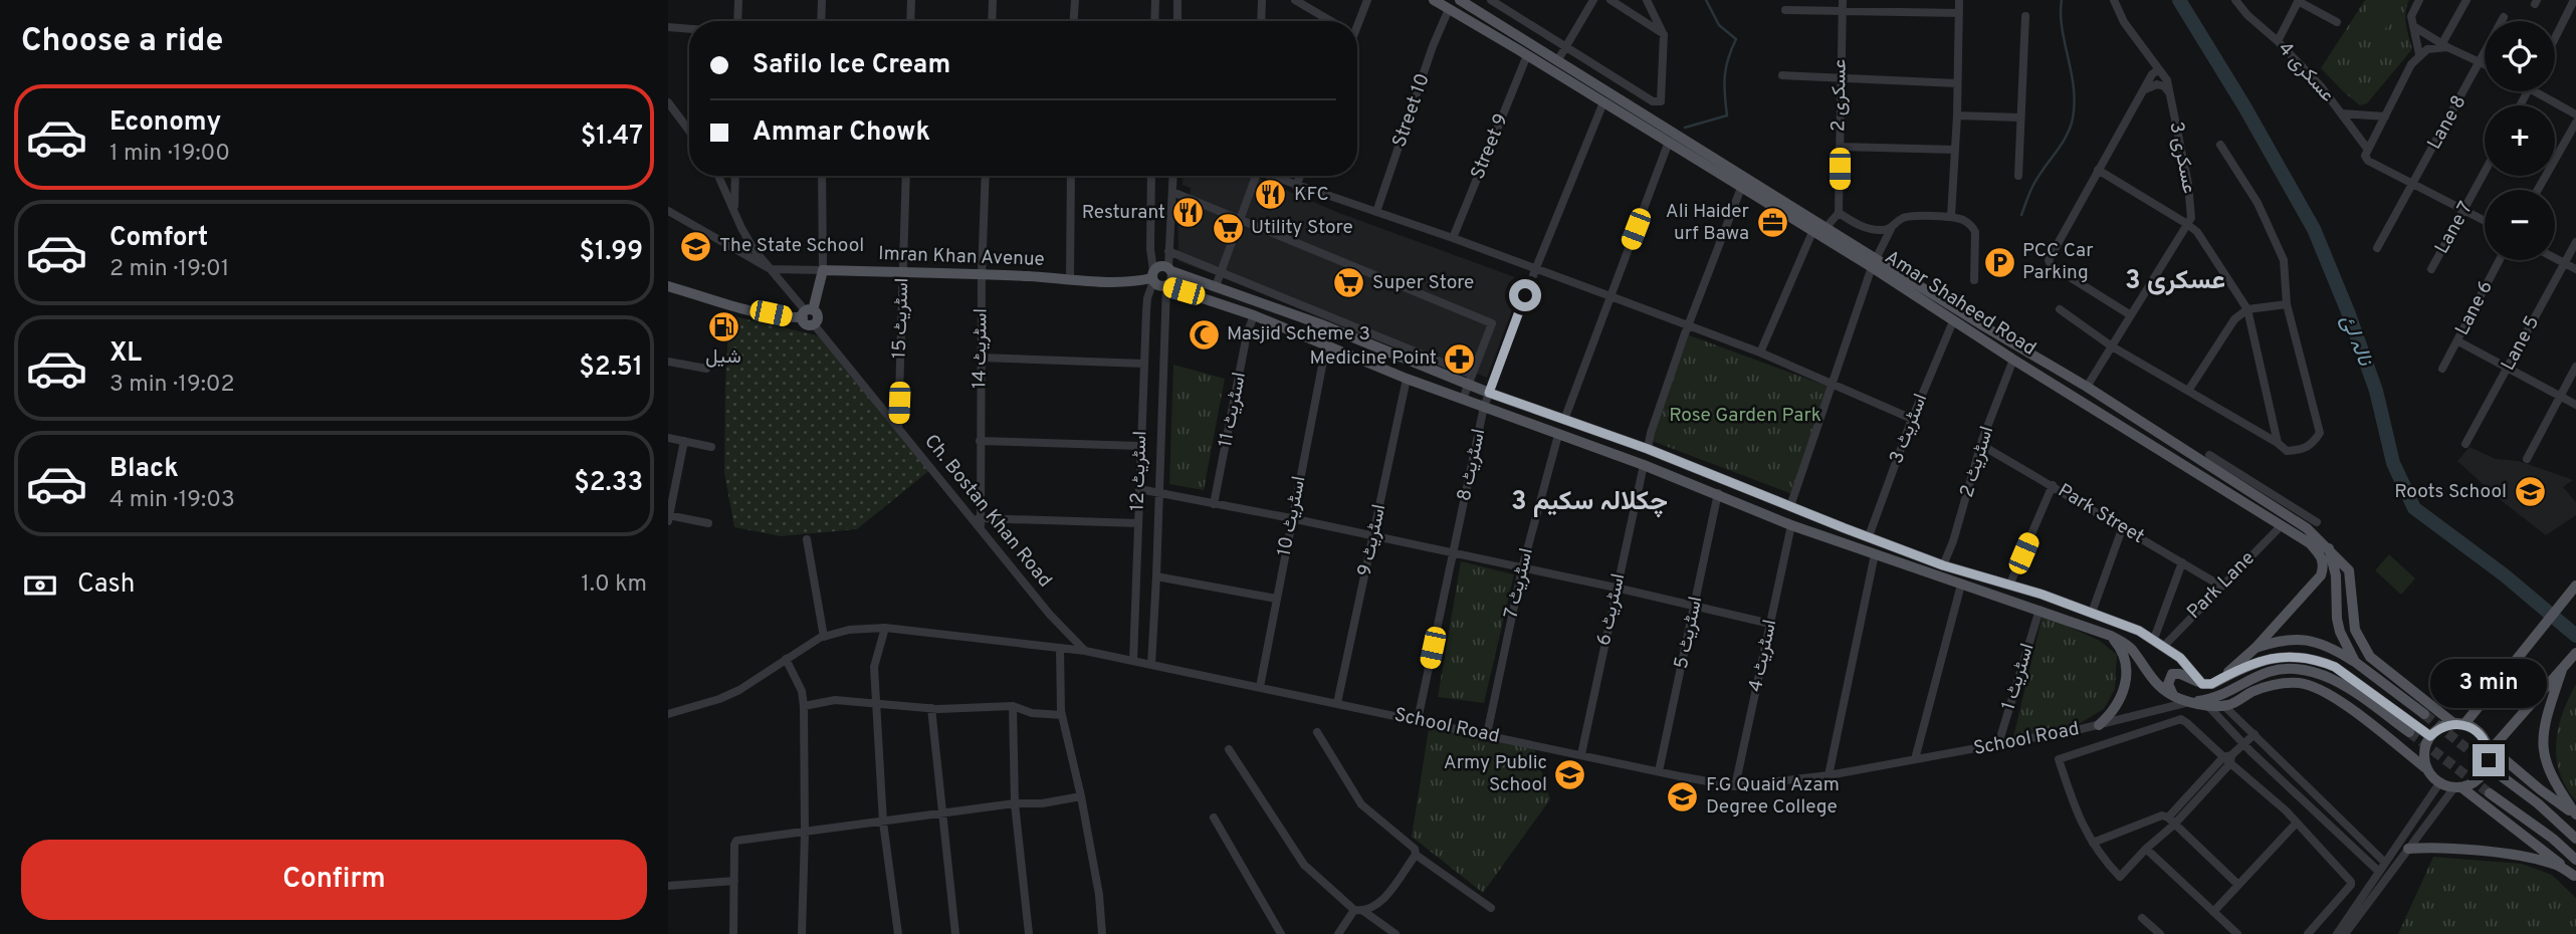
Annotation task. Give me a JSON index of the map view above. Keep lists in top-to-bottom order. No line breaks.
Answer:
{"streets":{"main road":["Imran Khan Avenue","Amar Shaheed Road"],"street":["عسکری 4","عسکری 2","Street 10","Lane 8","Street 9","عسکری 3","Lane 7","Lane 6","اسٹریٹ 15","Lane 5","اسٹریٹ 14","اسٹریٹ 11","اسٹریٹ 3","اسٹریٹ 2","اسٹریٹ 8","اسٹریٹ 12","Ch. Bostan Khan Road","Park Street","اسٹریٹ 10","اسٹریٹ 9","اسٹریٹ 7","Park Lane","اسٹریٹ 6","اسٹریٹ 5","اسٹریٹ 4","اسٹریٹ 1","School Road"]},"crossings":[["عسکری 4","Lane 8"],["Street 10","Amar Shaheed Road"],["Street 9","Amar Shaheed Road"],["Imran Khan Avenue","اسٹریٹ 15"],["Imran Khan Avenue","اسٹریٹ 14"],["Imran Khan Avenue","اسٹریٹ 12"],["Amar Shaheed Road","اسٹریٹ 3"],["Amar Shaheed Road","اسٹریٹ 2"],["Amar Shaheed Road","اسٹریٹ 8"],["Amar Shaheed Road","Park Lane"],["اسٹریٹ 15","Ch. Bostan Khan Road"],["اسٹریٹ 14","Ch. Bostan Khan Road"],["اسٹریٹ 2","Park Street"],["اسٹریٹ 8","School Road"],["اسٹریٹ 12","School Road"],["Ch. Bostan Khan Road","School Road"],["Park Street","Park Lane"],["اسٹریٹ 10","School Road"],["اسٹریٹ 9","School Road"],["اسٹریٹ 7","School Road"],["اسٹریٹ 6","School Road"],["اسٹریٹ 5","School Road"],["اسٹریٹ 4","School Road"],["اسٹریٹ 1","School Road"]],"districts":["عسکری 3","چکلالہ سکیم 3"],"water":["نالہ لئ"],"parks":["Rose Garden Park"],"places":{"restaurant":["KFC","Resturant"],"office":["Ali Haider urf Bawa"],"supermarket":["Utility Store","Super Store"],"school or university":["The State School","Roots School","Army Public School","F.G Quaid Azam Degree College"],"parking":["PCC Car Parking"],"fuel station":["شیل"],"mosque":["Masjid Scheme 3"],"pharmacy":["Medicine Point"]},"page":{"heading":"Choose a ride","map_buttons":["+","−"],"banner":["Safilo Ice Cream","Ammar Chowk"],"list":[{"name":"Economy","note":"1 min · 19:00","value":"$1.47"},{"name":"Comfort","note":"2 min · 19:01","value":"$1.99"},{"name":"XL","note":"3 min · 19:02","value":"$2.51"},{"name":"Black","note":"4 min · 19:03","value":"$2.33"}],"pay":["Cash","1.0 km"],"bubble":"3 min","buttons":"Confirm"}}
